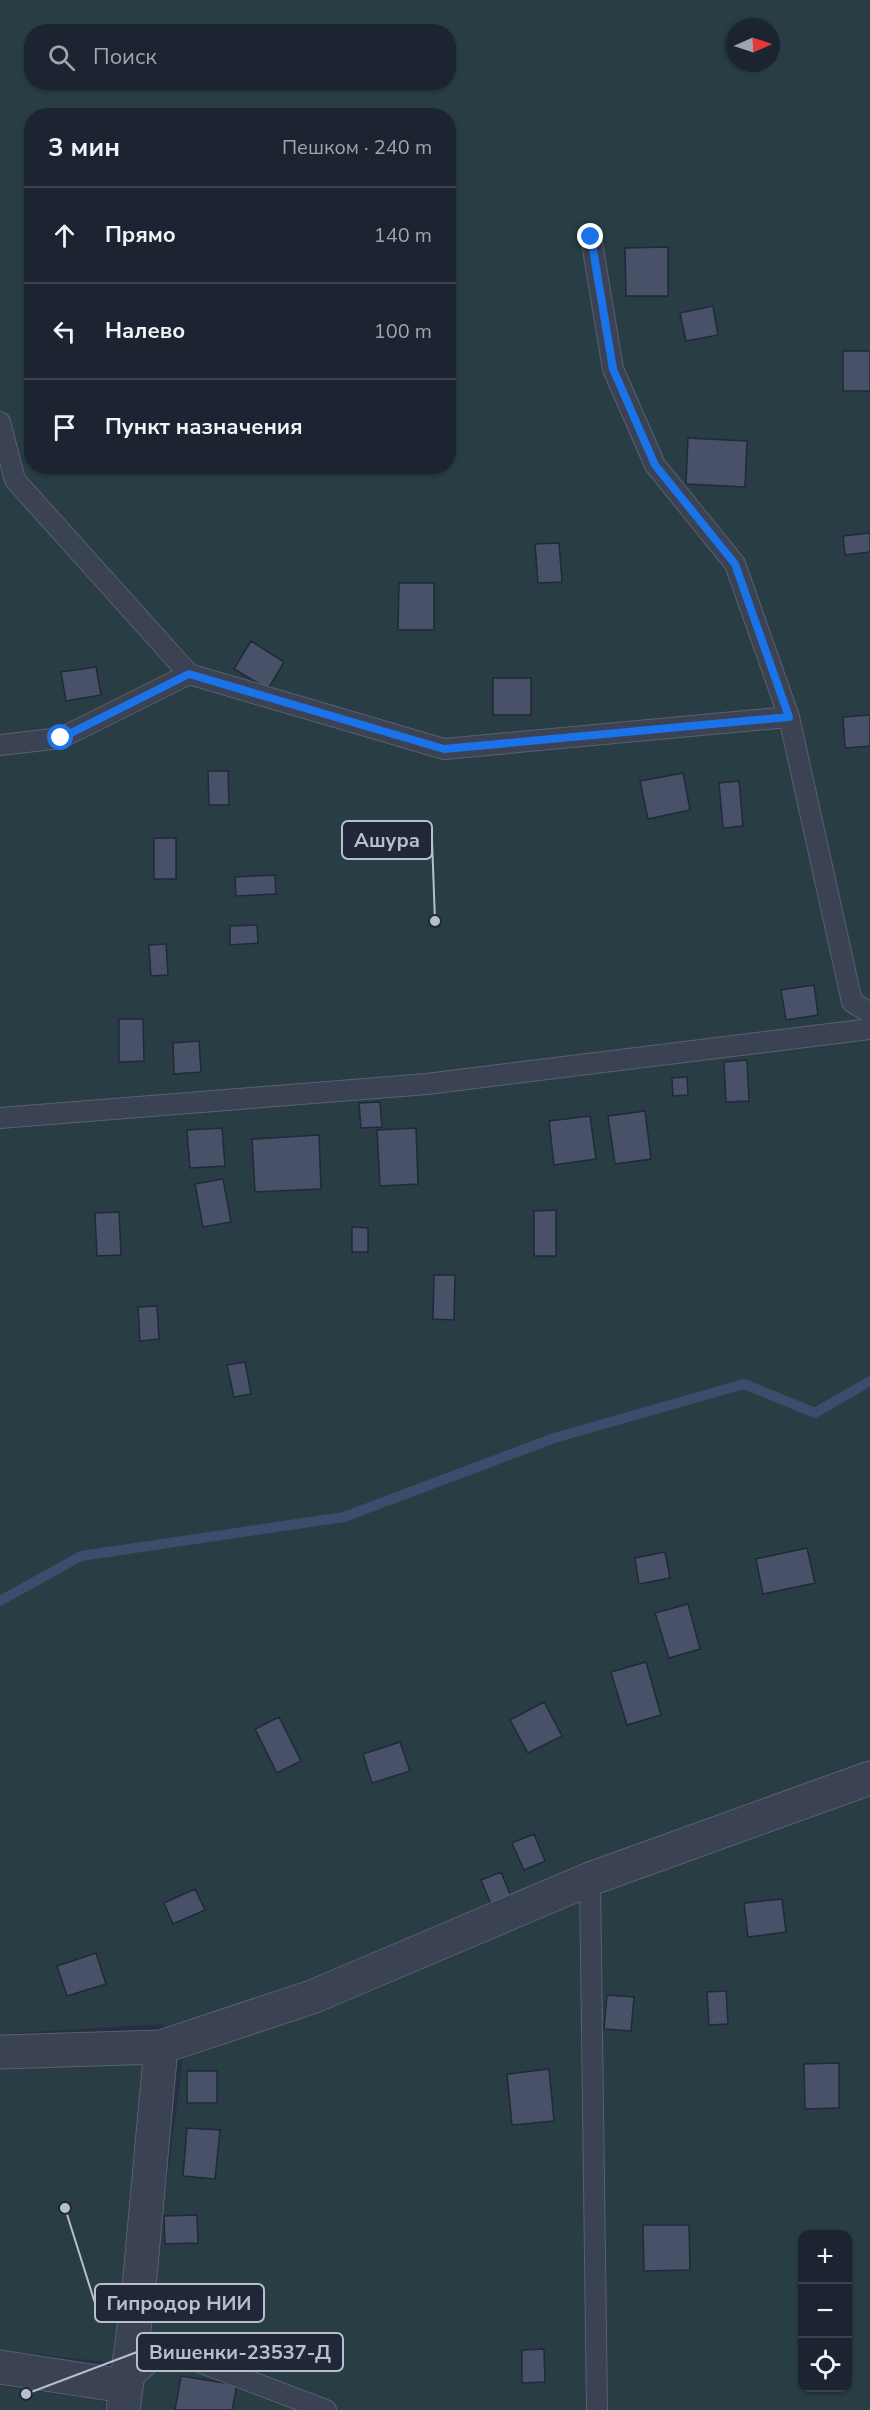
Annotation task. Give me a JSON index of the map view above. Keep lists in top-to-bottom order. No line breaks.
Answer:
{"places":["Ашура","Гипродор НИИ","Вишенки-23537-Д"],"north":"right","page":{"search":"Поиск","heading":["3 мин","Пешком · 240 m"],"list":[["Прямо","140 m"],["Налево","100 m"],"Пункт назначения"],"map_buttons":["+","−"]}}
